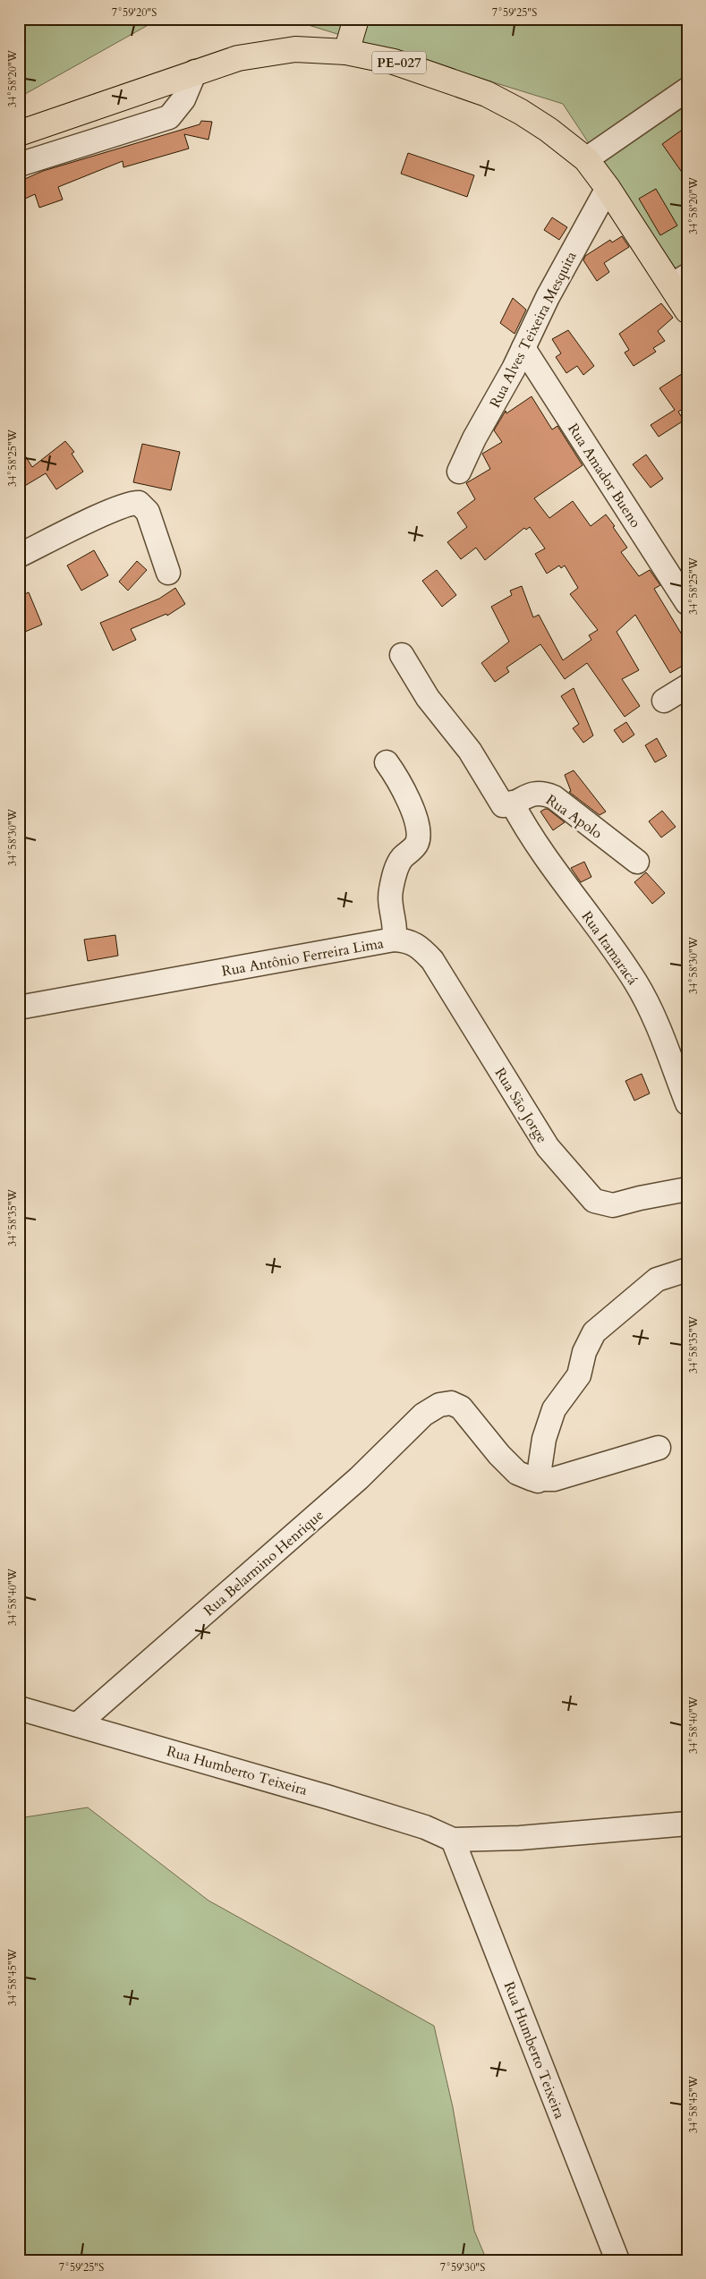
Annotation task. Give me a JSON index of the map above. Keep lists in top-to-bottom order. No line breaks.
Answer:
{"streets":{"main road":["PE-027"],"street":["Rua Alves Teixeira Mesquita","Rua Amador Bueno","Rua Apolo","Rua Itamaracá","Rua Antônio Ferreira Lima","Rua São Jorge","Rua Belarmino Henrique","Rua Humberto Teixeira"]},"crossings":[["PE-027","Rua Alves Teixeira Mesquita"],["Rua Alves Teixeira Mesquita","Rua Amador Bueno"],["Rua Apolo","Rua Itamaracá"],["Rua Antônio Ferreira Lima","Rua São Jorge"],["Rua Belarmino Henrique","Rua Humberto Teixeira"]],"coordinates":["7°59'20\"S","7°59'25\"S","34°58'20\"W","34°58'25\"W","34°58'30\"W","34°58'35\"W","34°58'40\"W","34°58'45\"W","7°59'30\"S"]}
